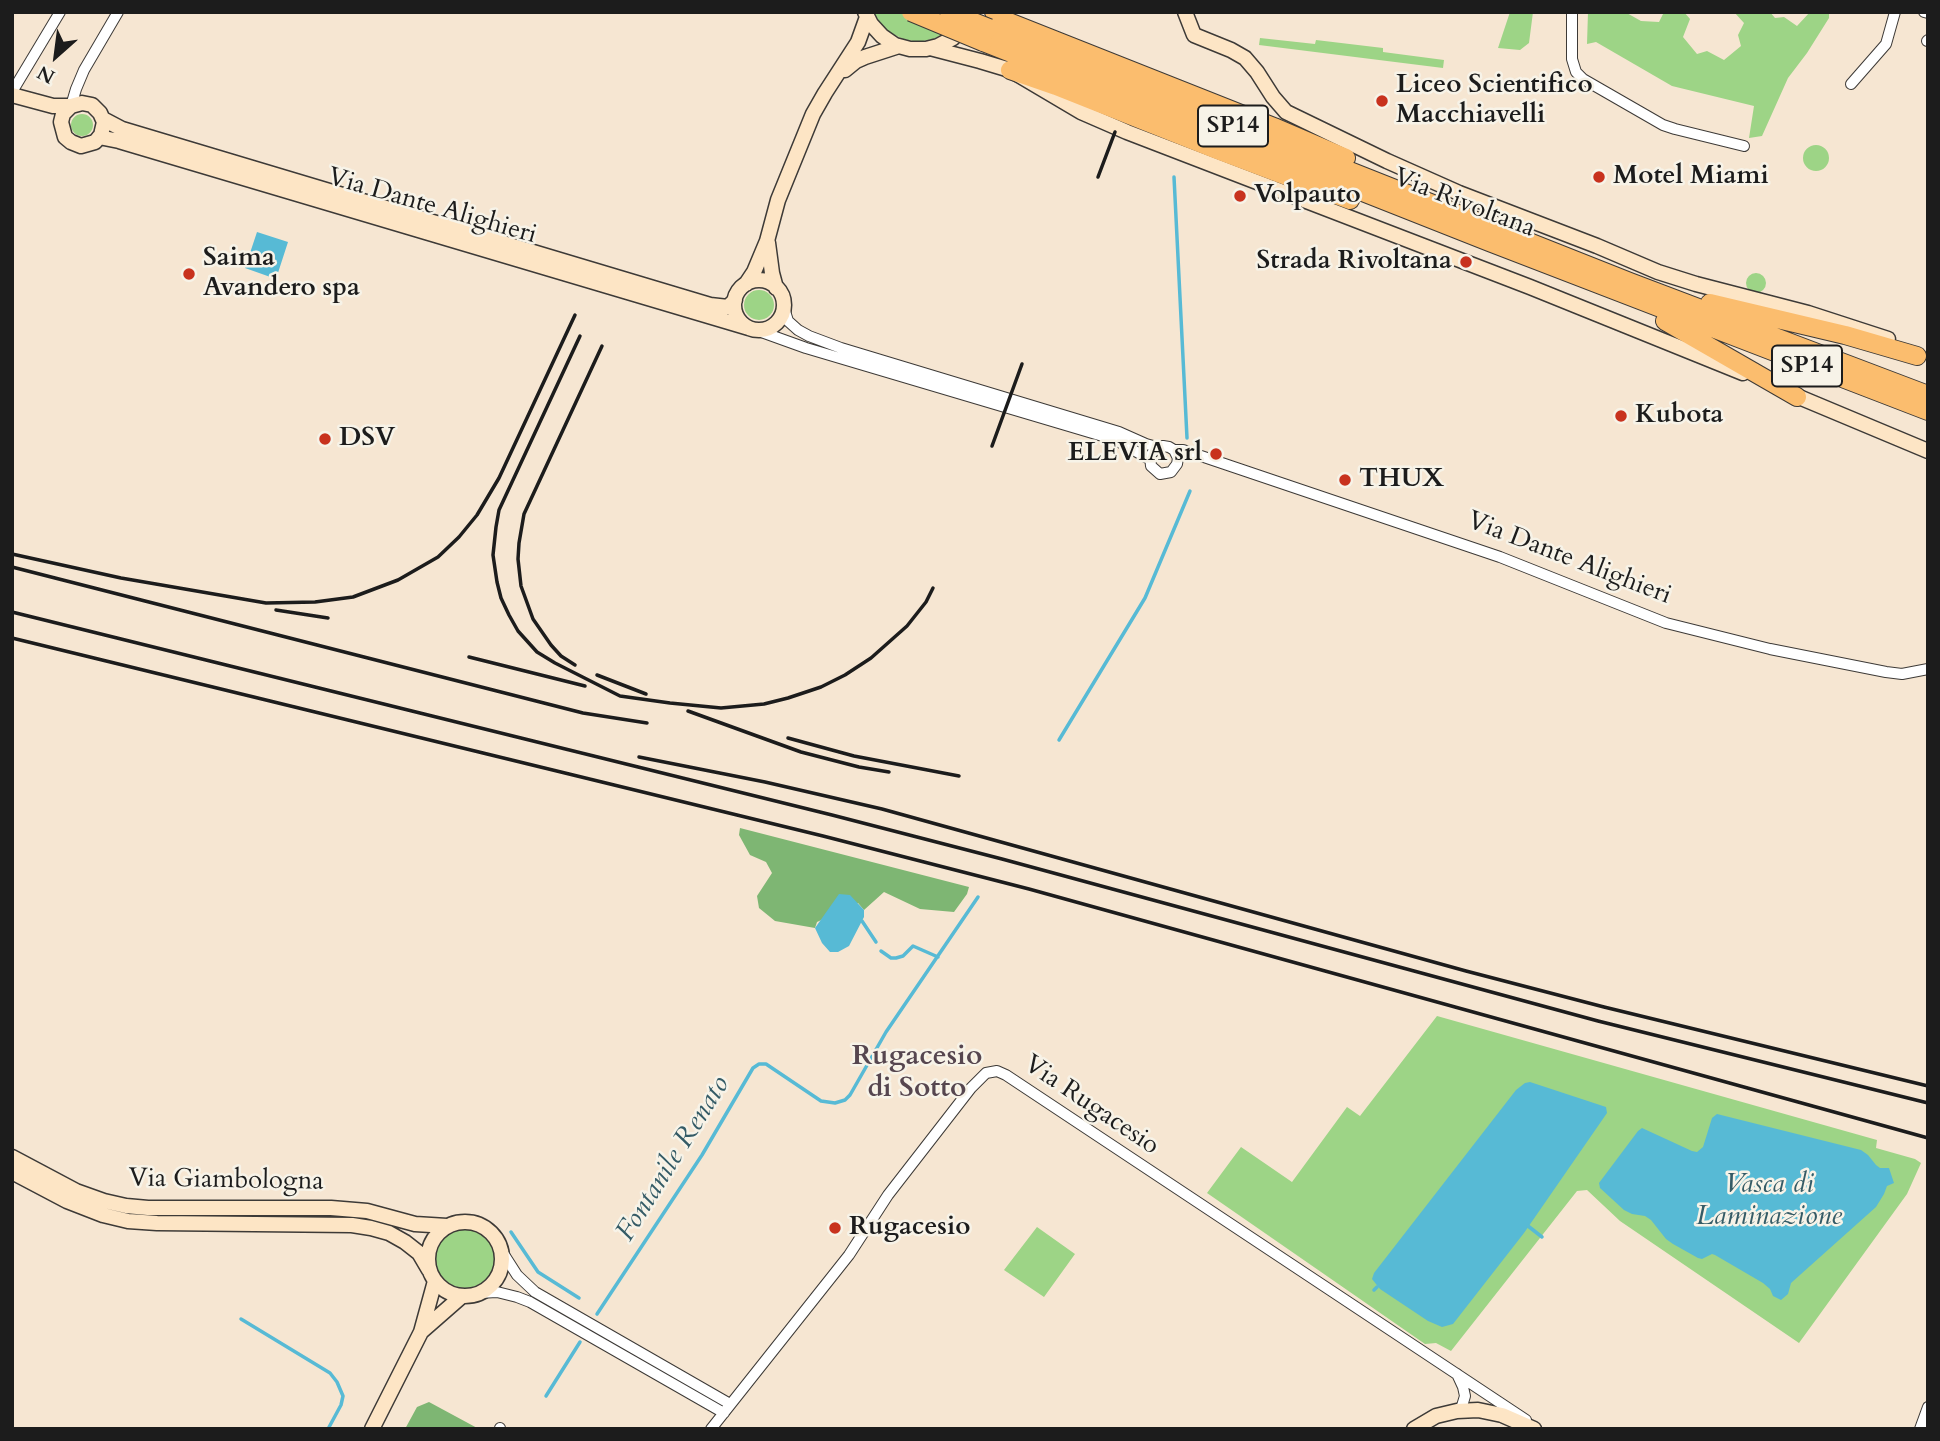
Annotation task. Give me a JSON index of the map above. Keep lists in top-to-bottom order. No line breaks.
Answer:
{"streets":{"highway":["SP14","Via Rivoltana"],"street":["Via Dante Alighieri","Via Rugacesio","Via Giambologna"]},"crossings":[["SP14","Via Rivoltana"]],"districts":["Rugacesio di Sotto"],"water":["Fontanile Renato","Vasca di Laminazione"],"places":["Liceo Scientifico Macchiavelli","Motel Miami","Volpauto","Strada Rivoltana","Saima Avandero spa","Kubota","DSV","ELEVIA srl","THUX","Rugacesio"],"north":"bottom left"}
